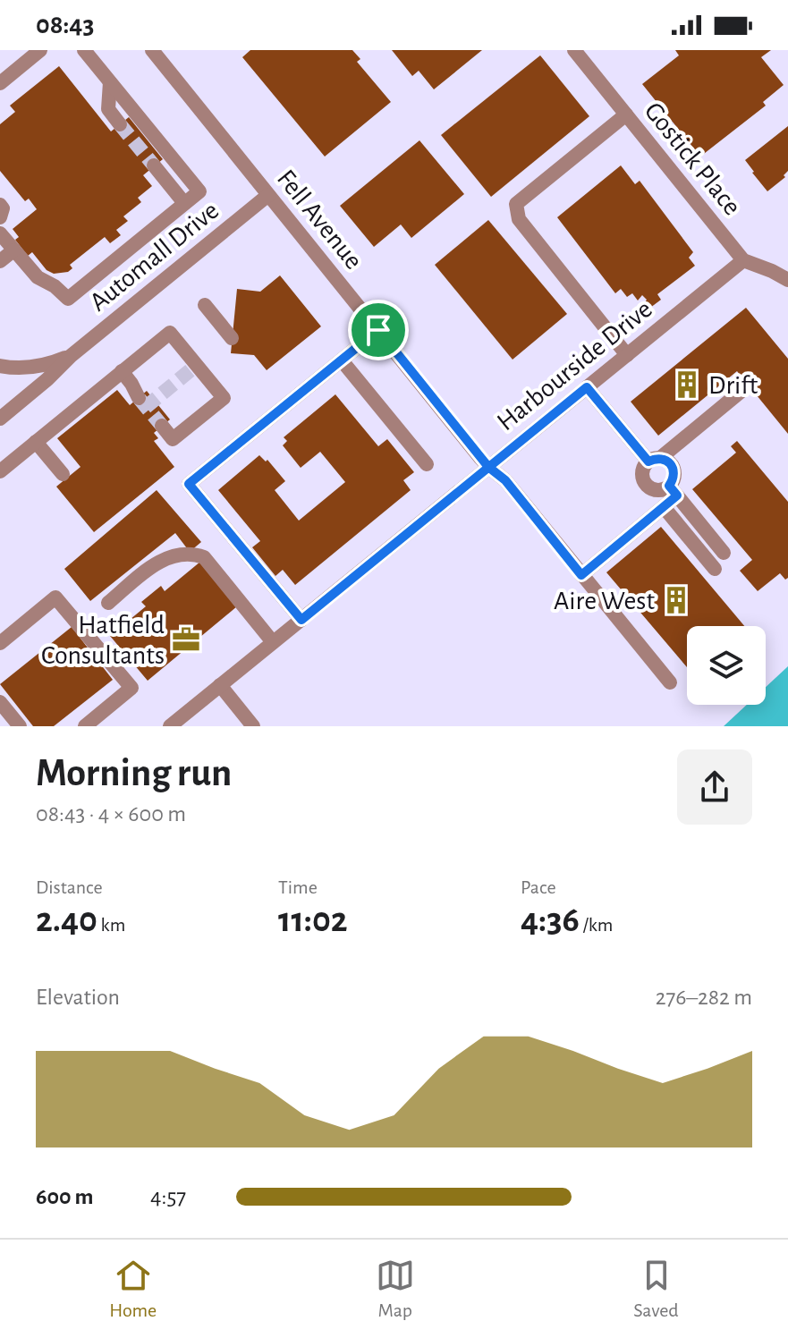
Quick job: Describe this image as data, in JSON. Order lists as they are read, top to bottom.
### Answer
{
  "streets": {
    "street": [
      "Gostick Place",
      "Fell Avenue",
      "Automall Drive",
      "Harbourside Drive"
    ]
  },
  "crossings": [
    ["Gostick Place", "Harbourside Drive"],
    ["Fell Avenue", "Automall Drive"],
    ["Fell Avenue", "Harbourside Drive"]
  ],
  "places": {
    "building": ["Drift", "Aire West"],
    "office": ["Hatfield Consultants"]
  },
  "page": {
    "status": "08:43",
    "heading": ["Morning run", "08:43 · 4 × 600 m"],
    "stats": [
      ["Distance", "2.40 km"],
      ["Time", "11:02"],
      ["Pace", "4:36 /km"]
    ],
    "chart": ["Elevation", "276–282 m"],
    "list": [
      {
        "name": "600 m",
        "note": "4:57"
      }
    ],
    "tabs": ["Home", "Map", "Saved"]
  }
}
